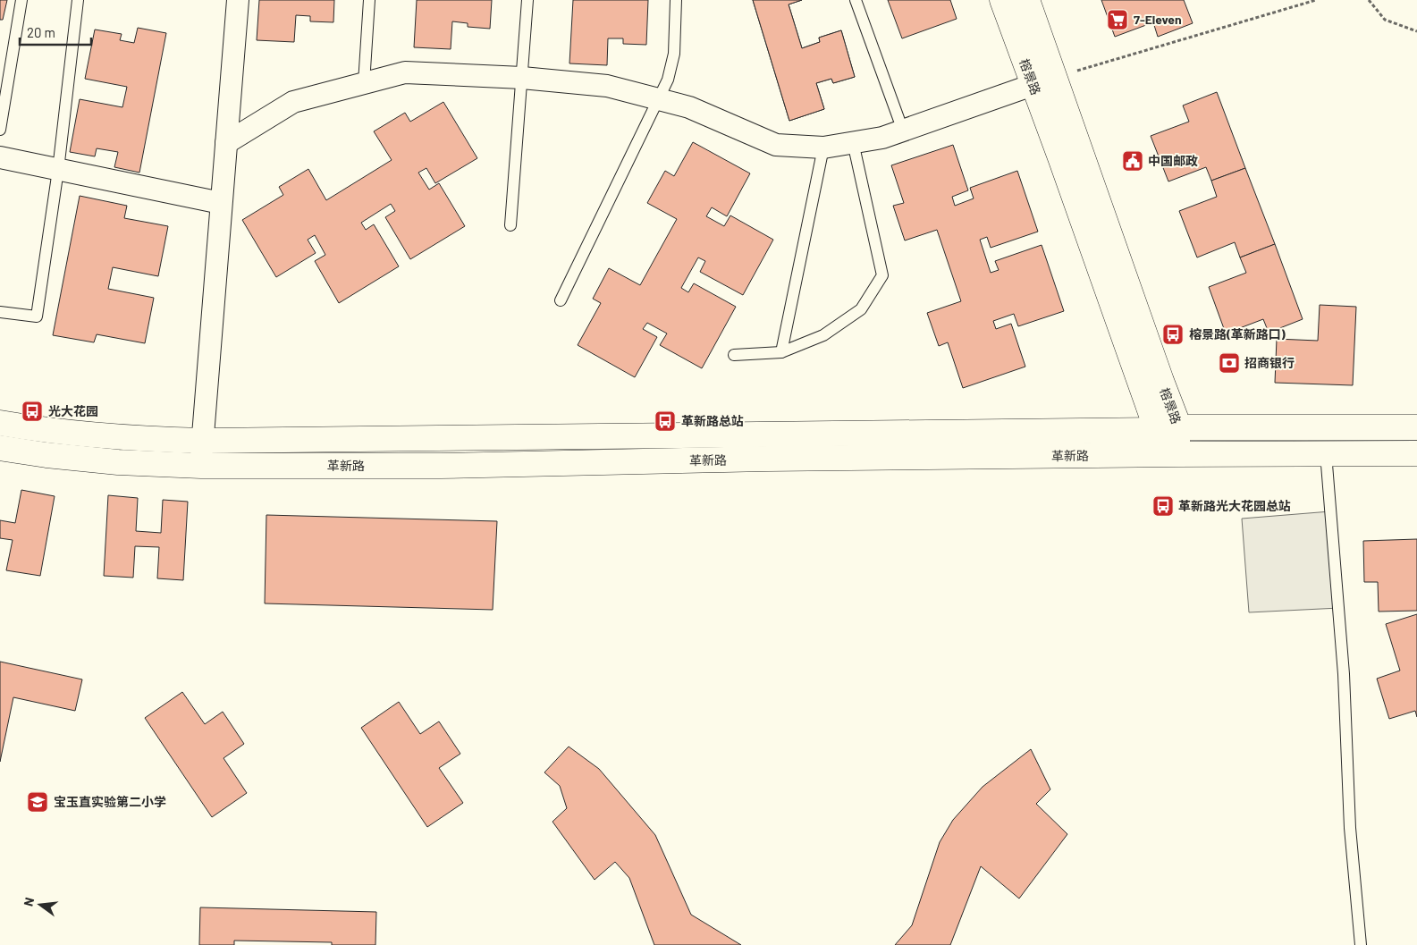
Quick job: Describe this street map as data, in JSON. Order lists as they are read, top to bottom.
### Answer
{
  "streets": {
    "street": ["榕景路", "革新路"]
  },
  "crossings": [
    ["榕景路", "革新路"]
  ],
  "places": {
    "supermarket": ["7-Eleven"],
    "public building": ["中国邮政"],
    "bus stop": [
      "榕景路(革新路口)",
      "光大花园",
      "革新路总站",
      "革新路光大花园总站"
    ],
    "bank": ["招商银行"],
    "school or university": ["宝玉直实验第二小学"]
  },
  "scale_bar": "20 m",
  "north": "left"
}
